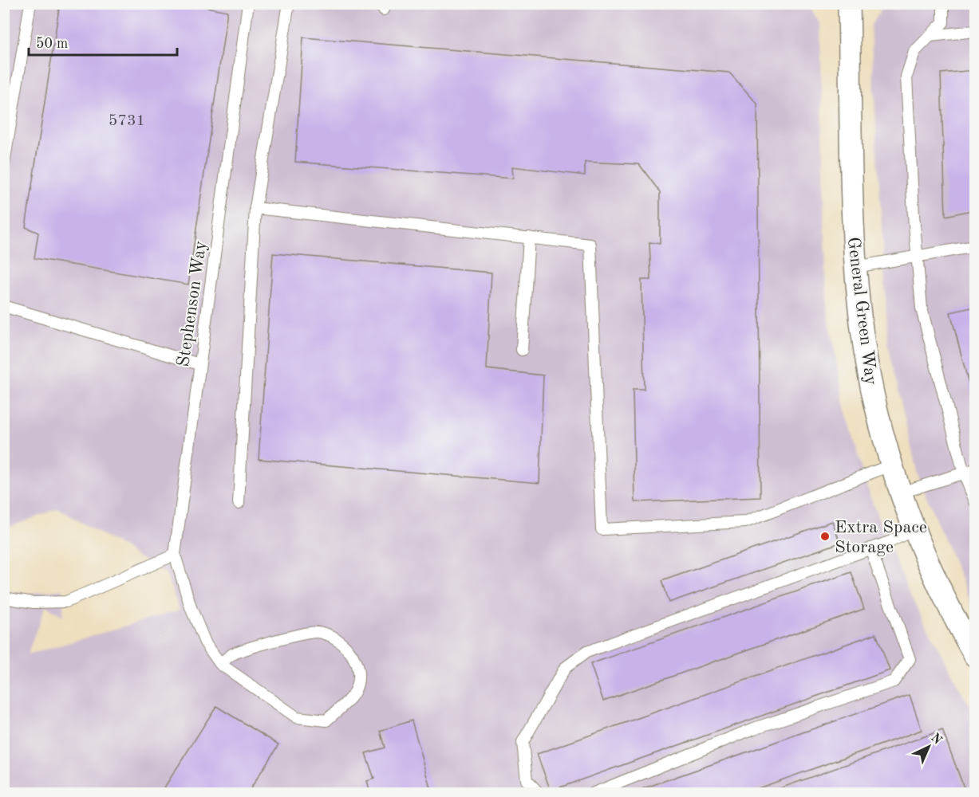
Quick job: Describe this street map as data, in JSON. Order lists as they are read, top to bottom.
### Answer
{
  "streets": {
    "street": ["General Green Way"],
    "lane": ["Stephenson Way"]
  },
  "places": ["Extra Space Storage"],
  "house_numbers": ["5731"],
  "scale_bar": "50 m",
  "north": "top right"
}
